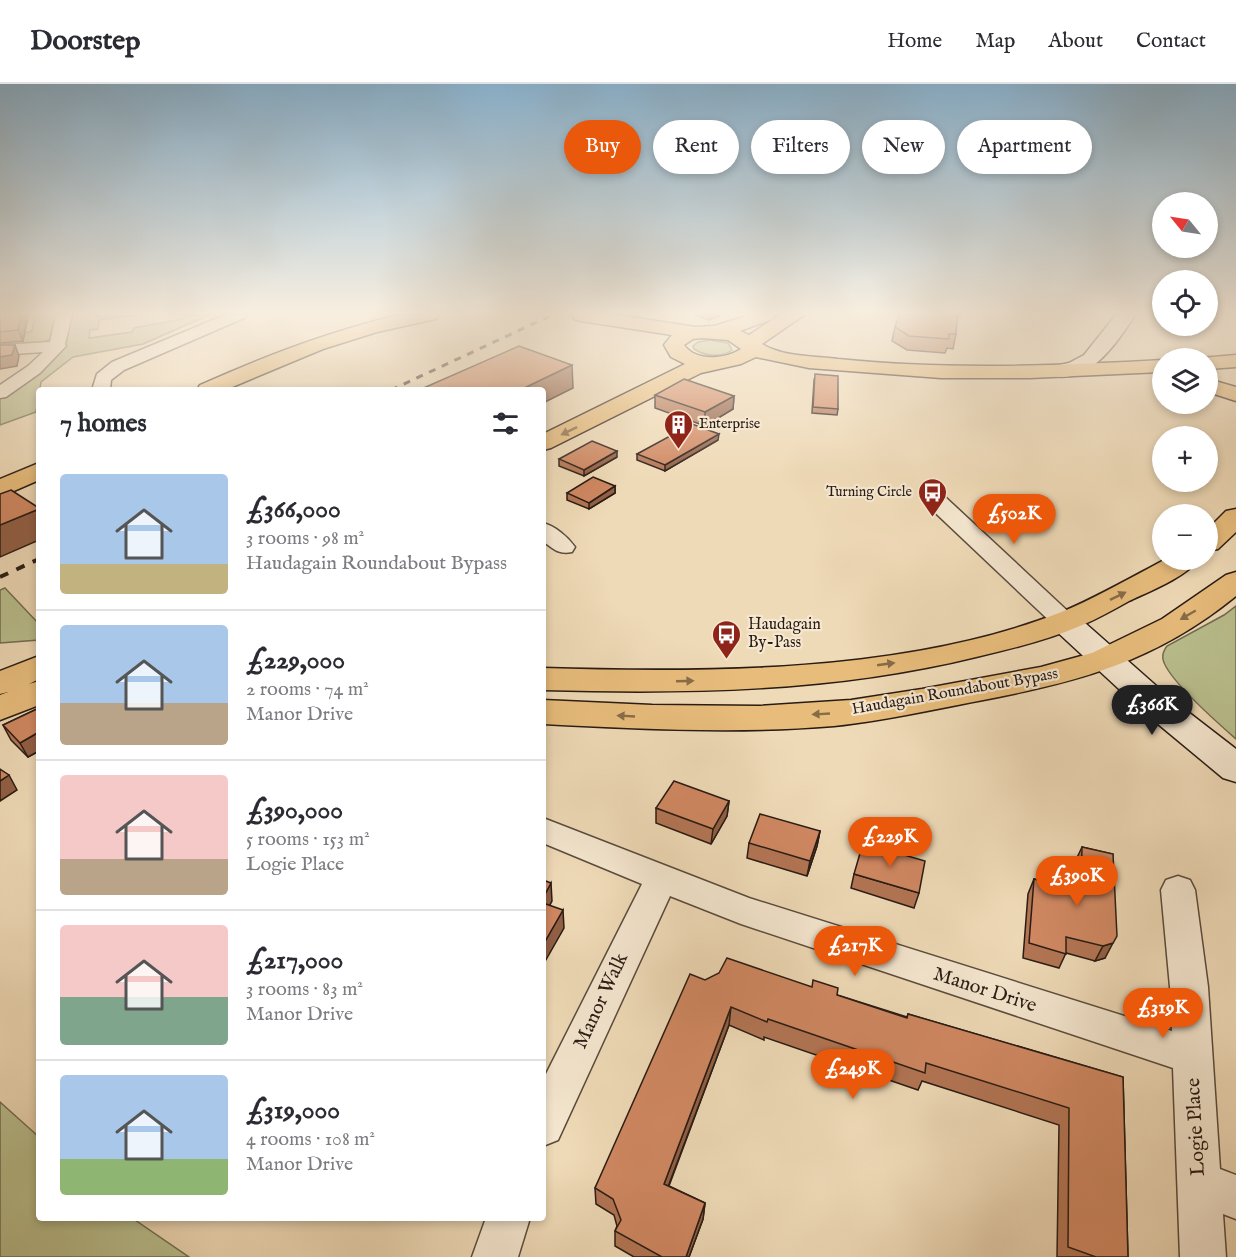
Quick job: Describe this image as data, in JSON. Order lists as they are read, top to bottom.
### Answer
{
  "streets": {
    "main road": ["Haudagain Roundabout Bypass"],
    "street": ["Manor Drive", "Manor Walk", "Logie Place"]
  },
  "crossings": [
    ["Manor Drive", "Manor Walk"],
    ["Manor Drive", "Logie Place"]
  ],
  "places": {
    "building": ["Enterprise"],
    "bus stop": ["Turning Circle", "Haudagain By-Pass"]
  },
  "north": "top left",
  "page": {
    "header": "Doorstep",
    "nav": [
      "Home",
      "Map",
      "About",
      "Contact"
    ],
    "chip": [
      "Buy",
      "Rent",
      "Filters",
      "New",
      "Apartment"
    ],
    "map_buttons": ["+", "−"],
    "heading": "7 homes",
    "list": [
      {
        "name": "£366,000",
        "note": "3 rooms · 98 m² · Haudagain Roundabout Bypass"
      },
      {
        "name": "£229,000",
        "note": "2 rooms · 74 m² · Manor Drive"
      },
      {
        "name": "£390,000",
        "note": "5 rooms · 153 m² · Logie Place"
      },
      {
        "name": "£217,000",
        "note": "3 rooms · 83 m² · Manor Drive"
      },
      {
        "name": "£319,000",
        "note": "4 rooms · 108 m² · Manor Drive"
      }
    ],
    "price": [
      "£502K",
      "£366K",
      "£229K",
      "£390K",
      "£217K",
      "£319K",
      "£249K"
    ]
  }
}
